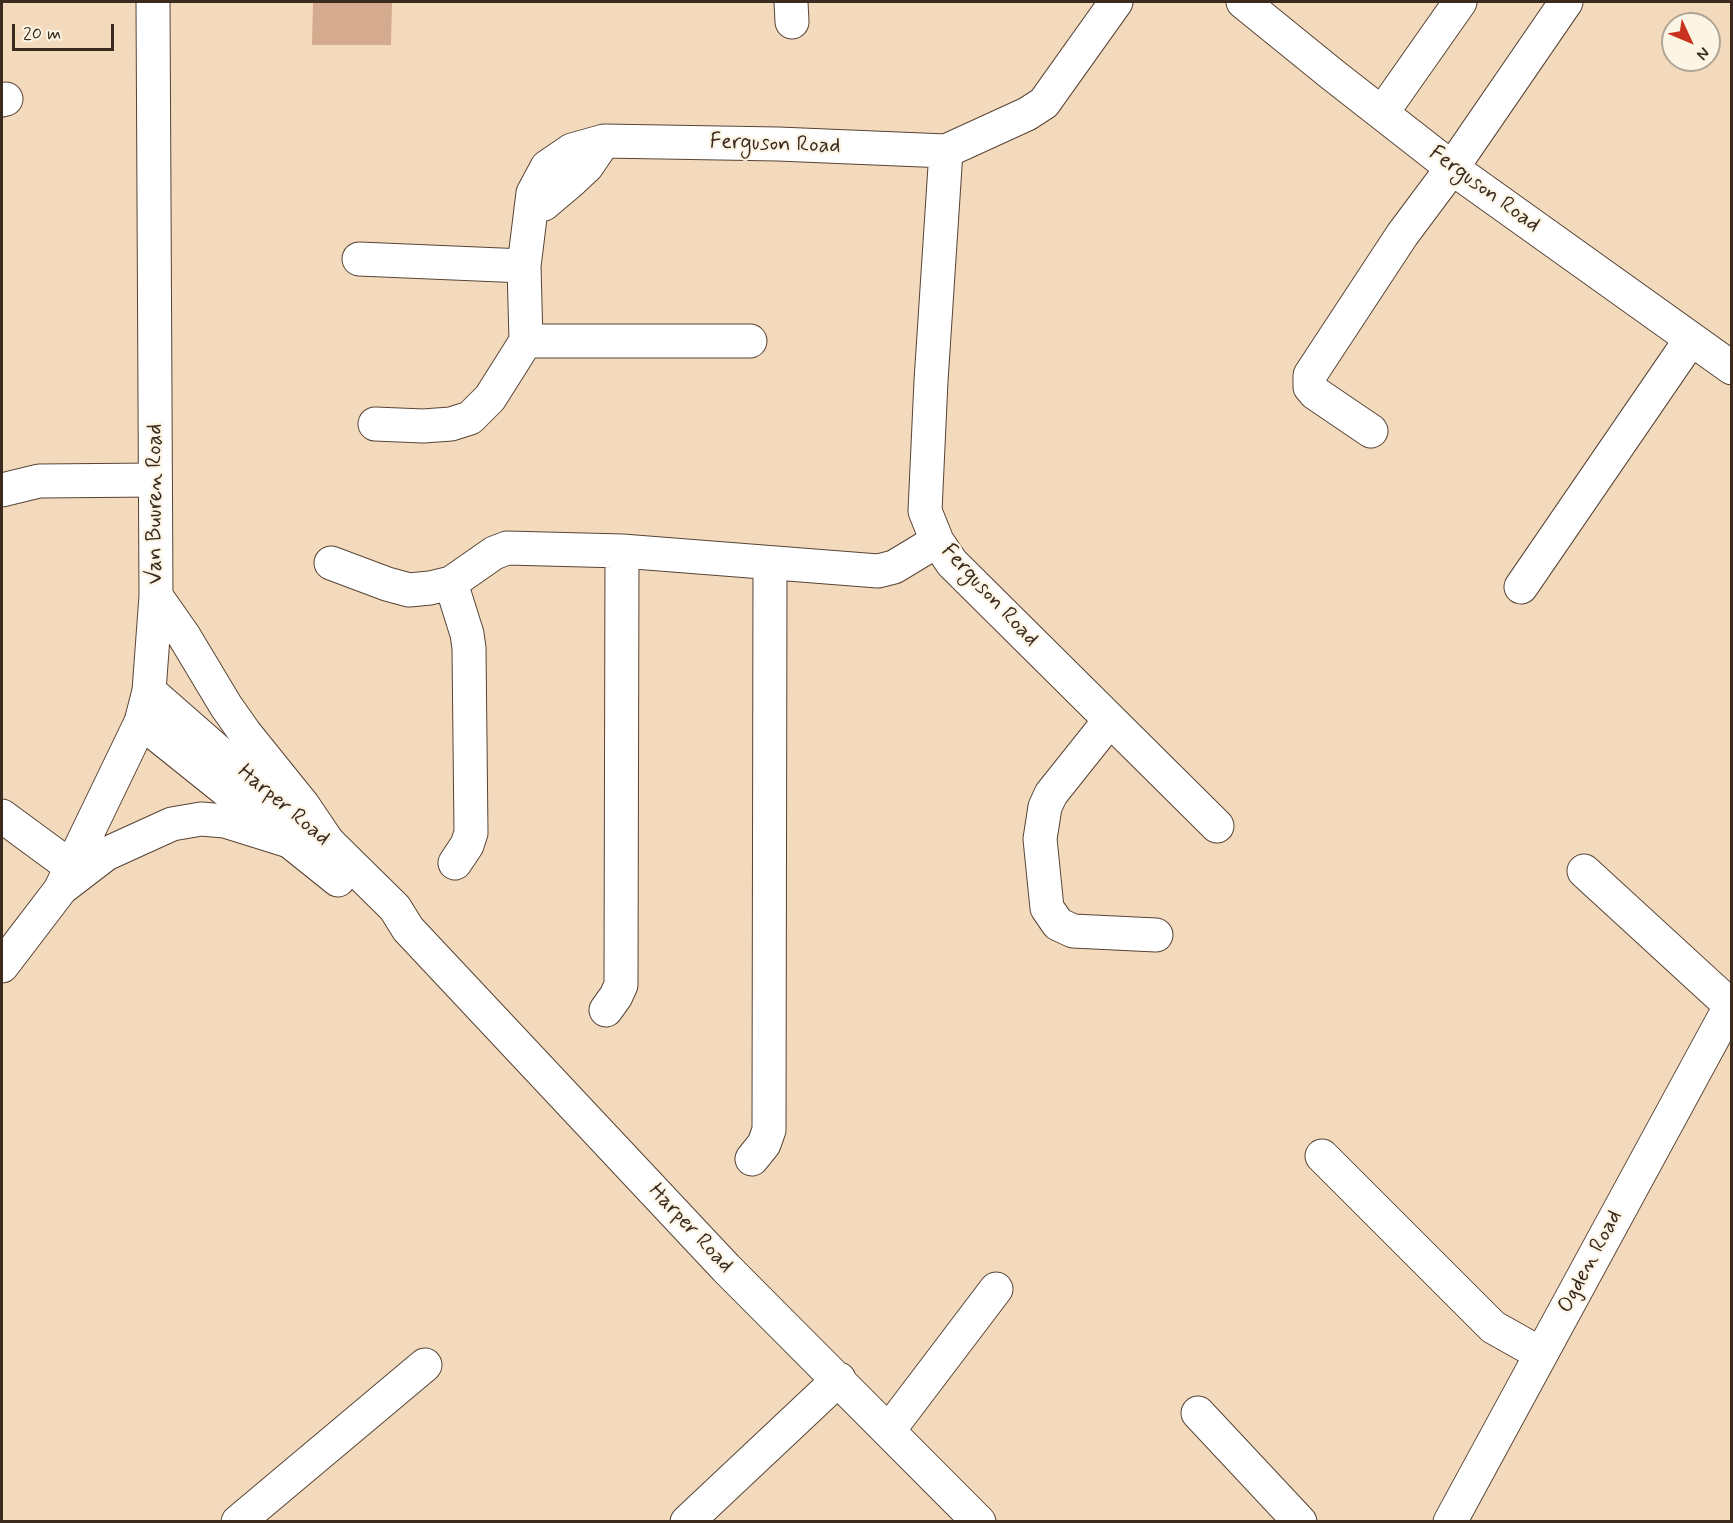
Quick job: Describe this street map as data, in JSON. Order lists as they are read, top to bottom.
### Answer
{
  "streets": {
    "street": [
      "Ferguson Road",
      "Van Buuren Road",
      "Harper Road",
      "Ogden Road"
    ]
  },
  "crossings": [
    ["Van Buuren Road", "Harper Road"]
  ],
  "scale_bar": "20 m",
  "north": "bottom right"
}
